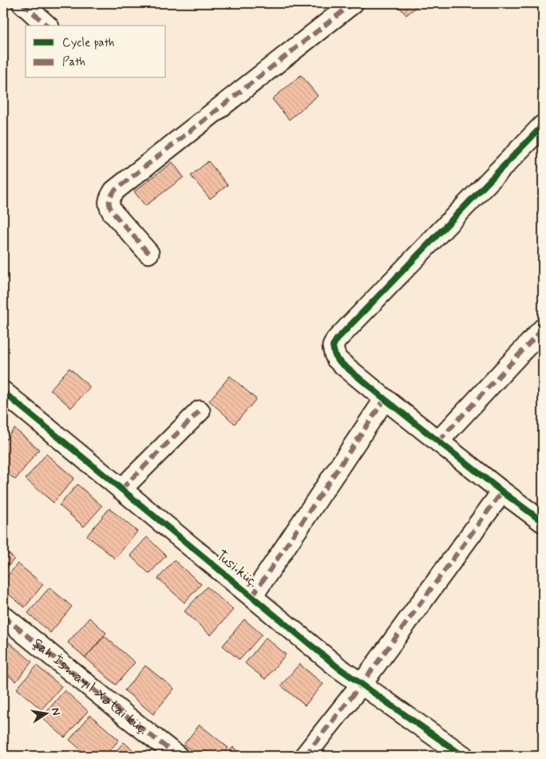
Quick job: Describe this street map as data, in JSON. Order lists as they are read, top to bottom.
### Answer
{
  "streets": {
    "street": ["Tusi küç.", "Şah İsmayıl Xətai küç."]
  },
  "legend": ["Cycle path", "Path"],
  "north": "right"
}
